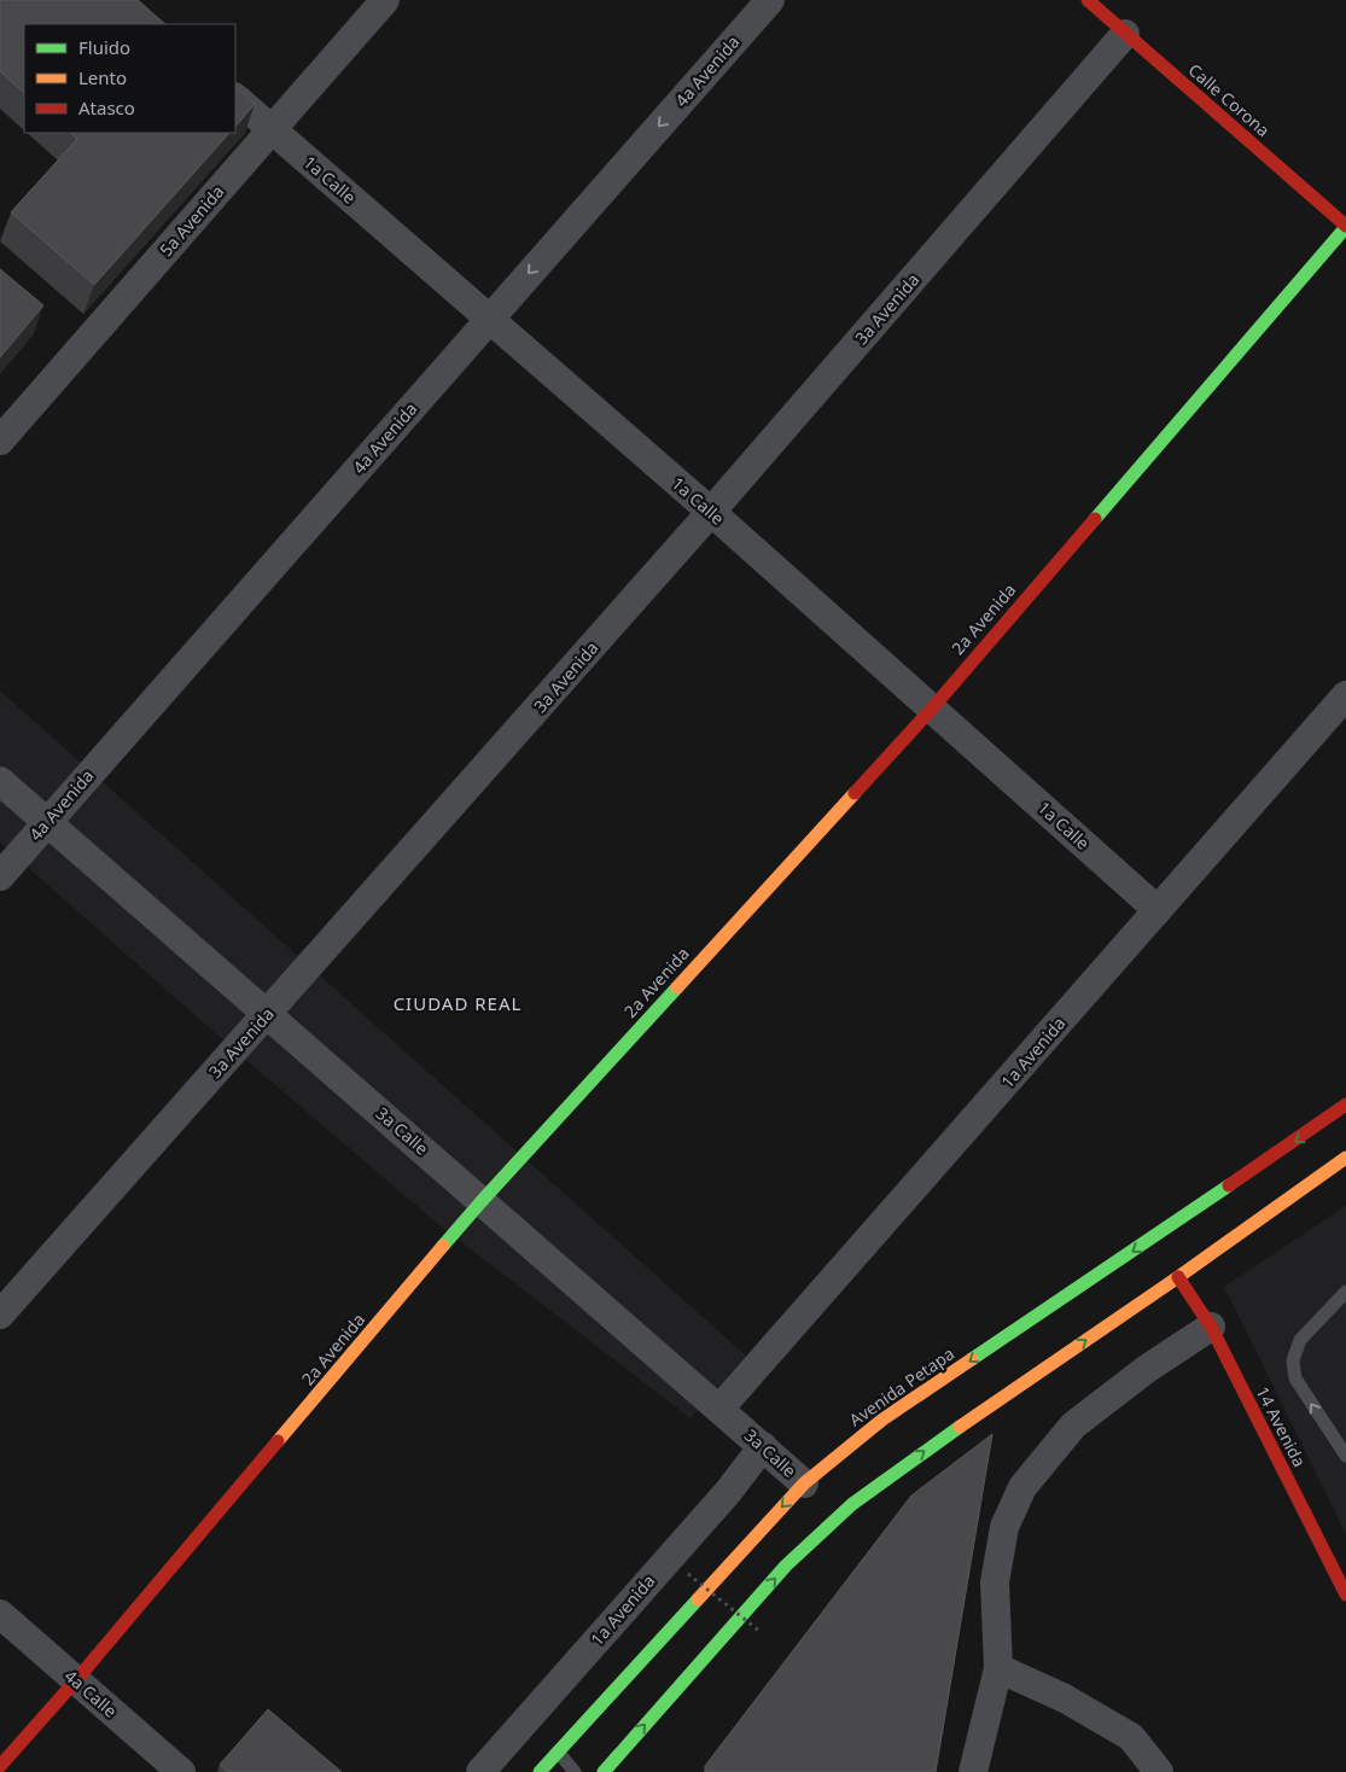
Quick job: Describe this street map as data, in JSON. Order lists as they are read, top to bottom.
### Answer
{
  "streets": {
    "street": [
      "4a Avenida",
      "Calle Corona",
      "1a Calle",
      "5a Avenida",
      "3a Avenida",
      "2a Avenida",
      "1a Avenida",
      "3a Calle",
      "Avenida Petapa",
      "14 Avenida",
      "4a Calle"
    ]
  },
  "crossings": [
    ["4a Avenida", "1a Calle"],
    ["4a Avenida", "3a Calle"],
    ["Calle Corona", "3a Avenida"],
    ["Calle Corona", "2a Avenida"],
    ["1a Calle", "5a Avenida"],
    ["1a Calle", "3a Avenida"],
    ["1a Calle", "2a Avenida"],
    ["1a Calle", "1a Avenida"],
    ["3a Avenida", "3a Calle"],
    ["2a Avenida", "3a Calle"],
    ["2a Avenida", "4a Calle"],
    ["1a Avenida", "3a Calle"],
    ["3a Calle", "Avenida Petapa"]
  ],
  "one_way": ["4a Avenida"],
  "districts": ["CIUDAD REAL"],
  "legend": ["Fluido", "Lento", "Atasco"]
}
